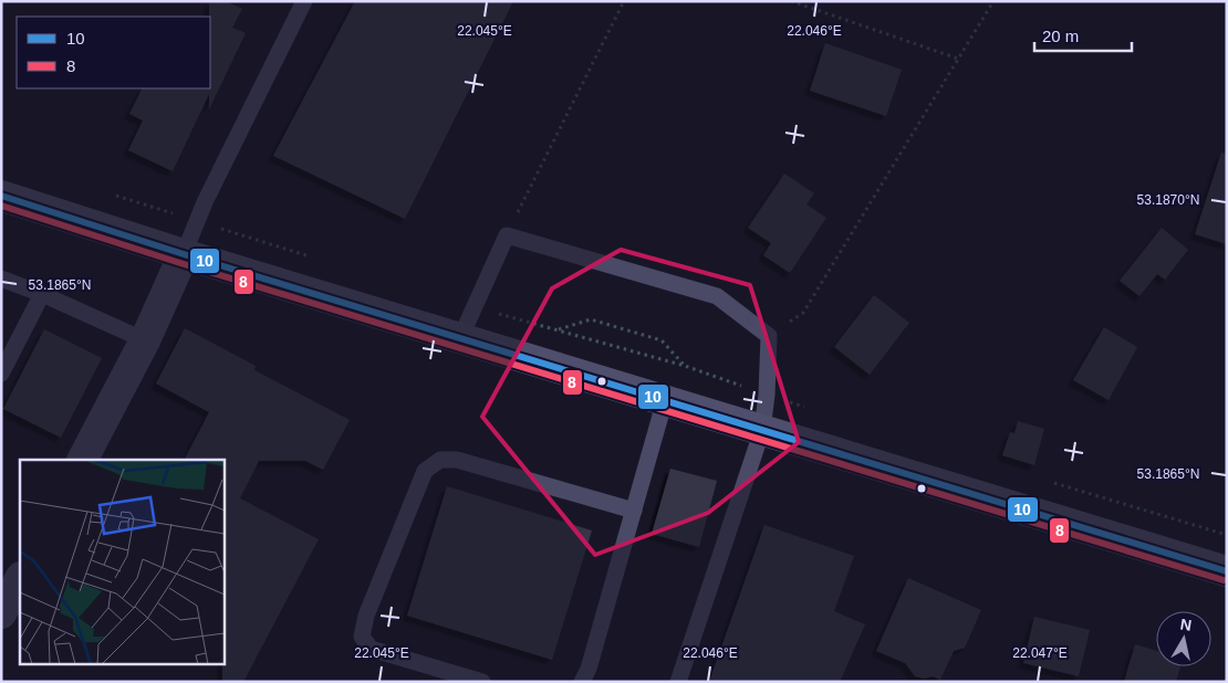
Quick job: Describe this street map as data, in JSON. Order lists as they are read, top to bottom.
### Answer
{
  "lines": ["transit line 10", "transit line 8"],
  "legend": ["10", "8"],
  "scale_bar": "20 m",
  "north": "top",
  "coordinates": [
    "22.045°E",
    "22.046°E",
    "53.1870°N",
    "53.1865°N",
    "22.047°E"
  ]
}
